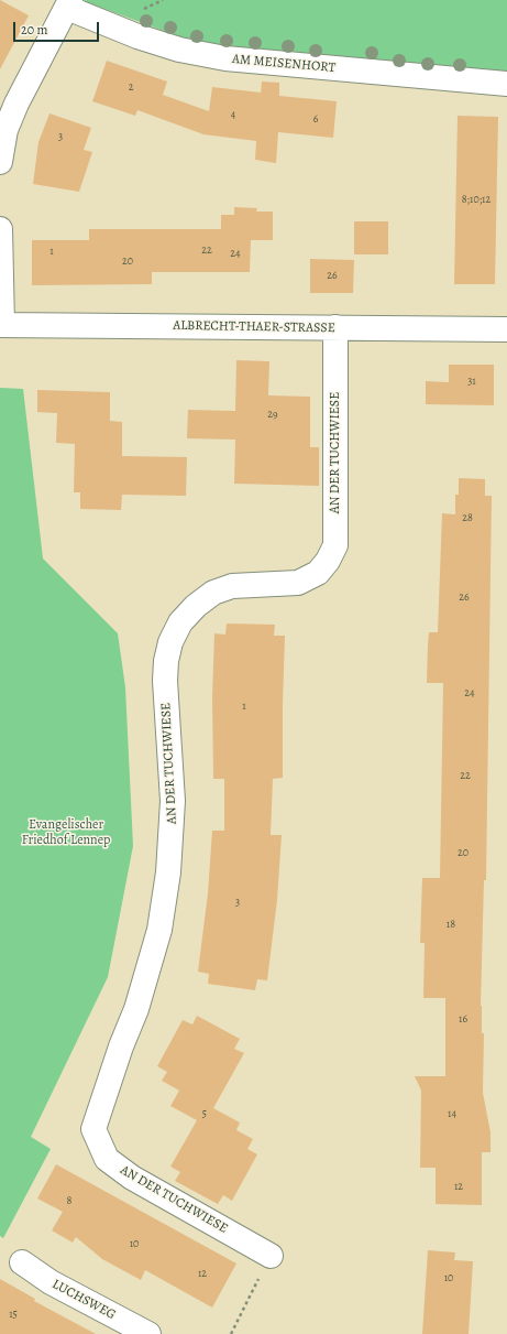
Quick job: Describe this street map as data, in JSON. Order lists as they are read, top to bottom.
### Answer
{
  "streets": {
    "street": [
      "AM MEISENHORT",
      "ALBRECHT-THAER-STRASSE",
      "AN DER TUCHWIESE",
      "LUCHSWEG"
    ]
  },
  "crossings": [
    ["ALBRECHT-THAER-STRASSE", "AN DER TUCHWIESE"]
  ],
  "parks": ["Evangelischer Friedhof Lennep"],
  "house_numbers": [
    "2",
    "4",
    "6",
    "3",
    "8;10;12",
    "22",
    "1",
    "24",
    "20",
    "26",
    "31",
    "29",
    "28",
    "26",
    "24",
    "1",
    "22",
    "20",
    "3",
    "18",
    "16",
    "5",
    "14",
    "12",
    "8",
    "10",
    "12",
    "10",
    "15"
  ],
  "scale_bar": "20 m"
}
